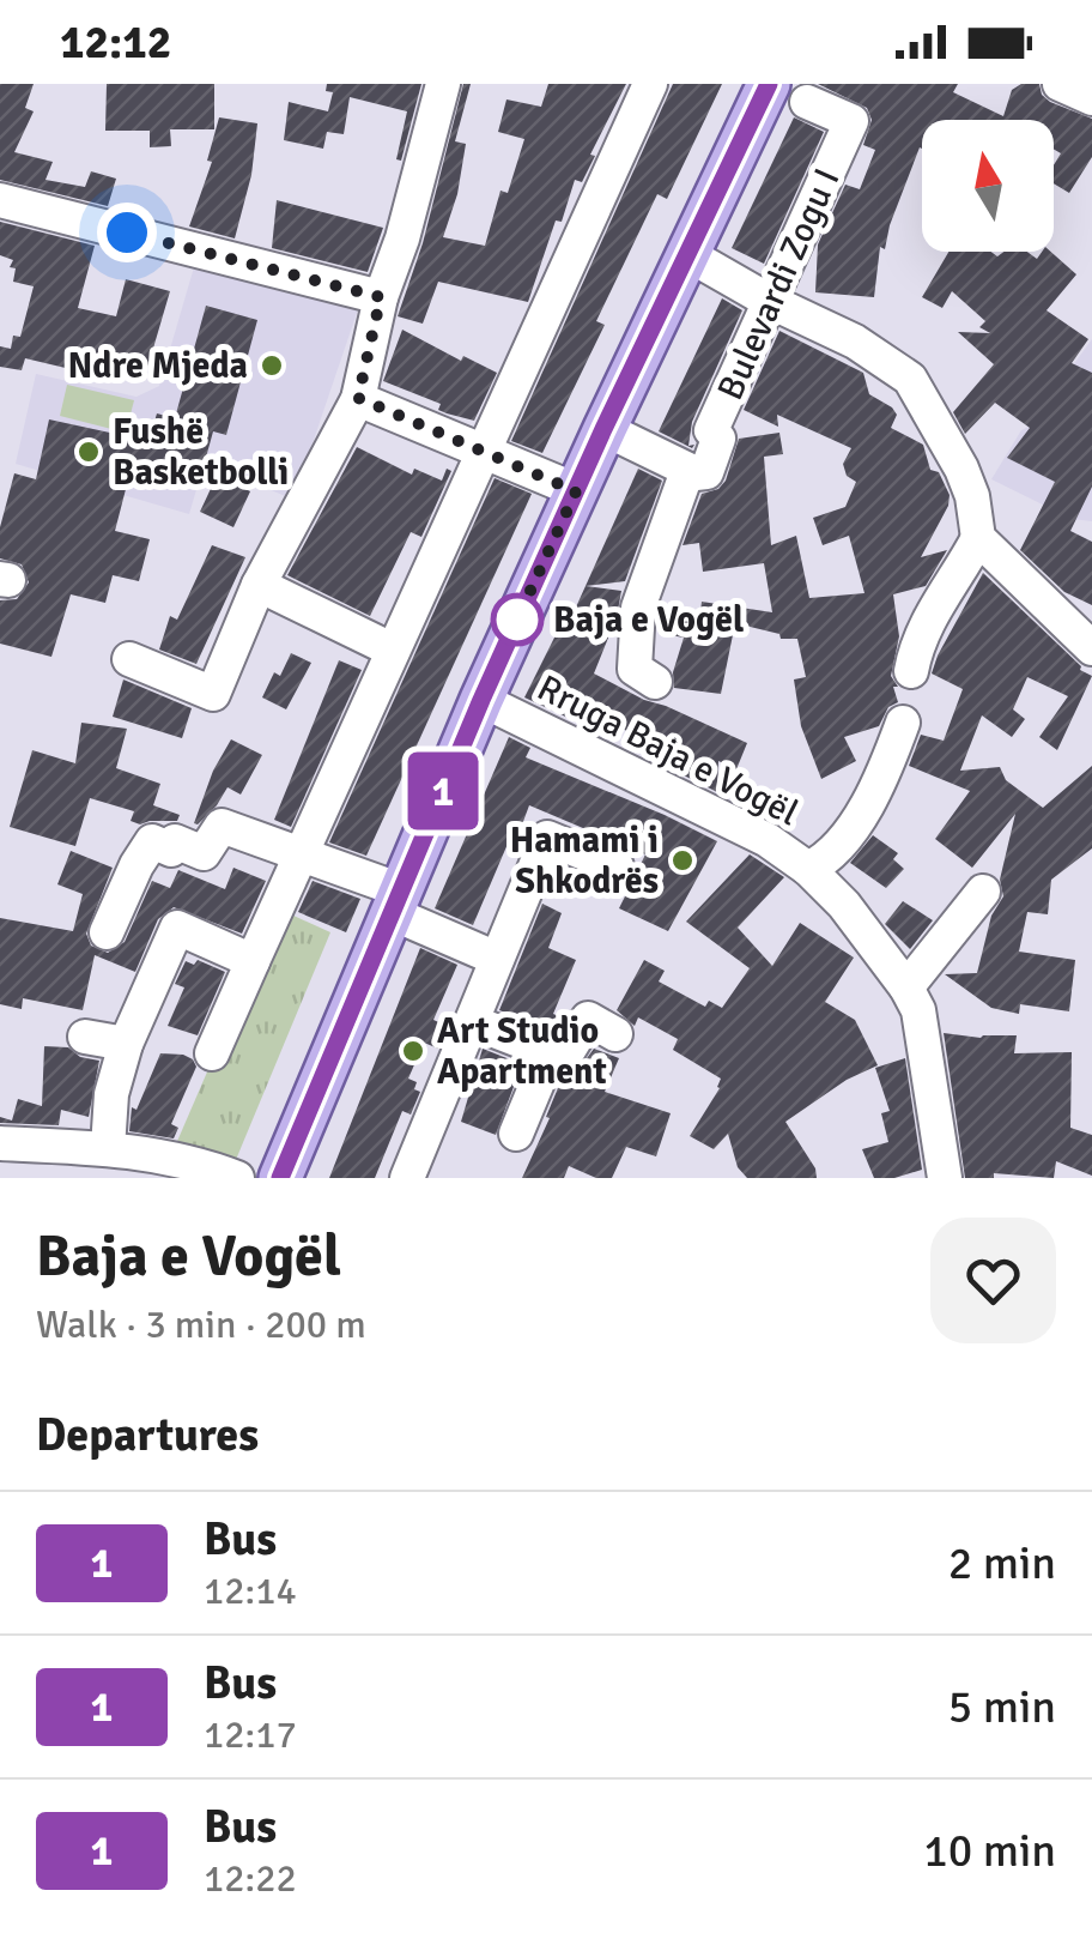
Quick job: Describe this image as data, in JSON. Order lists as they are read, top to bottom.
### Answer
{
  "streets": {
    "main road": ["Bulevardi Zogu I"],
    "street": ["Rruga Baja e Vogël"]
  },
  "crossings": [
    ["Bulevardi Zogu I", "Rruga Baja e Vogël"]
  ],
  "places": [
    "Ndre Mjeda",
    "Fushë Basketbolli",
    "Baja e Vogël",
    "Hamami i Shkodrës",
    "Art Studio Apartment"
  ],
  "lines": ["bus line 1"],
  "north": "top",
  "page": {
    "status": "12:12",
    "on_map": "1",
    "heading": [
      ["Baja e Vogël", "Walk · 3 min · 200 m"],
      "Departures"
    ],
    "list": [
      {
        "mark": "1",
        "name": "Bus",
        "note": "12:14",
        "value": "2 min"
      },
      {
        "mark": "1",
        "name": "Bus",
        "note": "12:17",
        "value": "5 min"
      },
      {
        "mark": "1",
        "name": "Bus",
        "note": "12:22",
        "value": "10 min"
      }
    ]
  }
}
